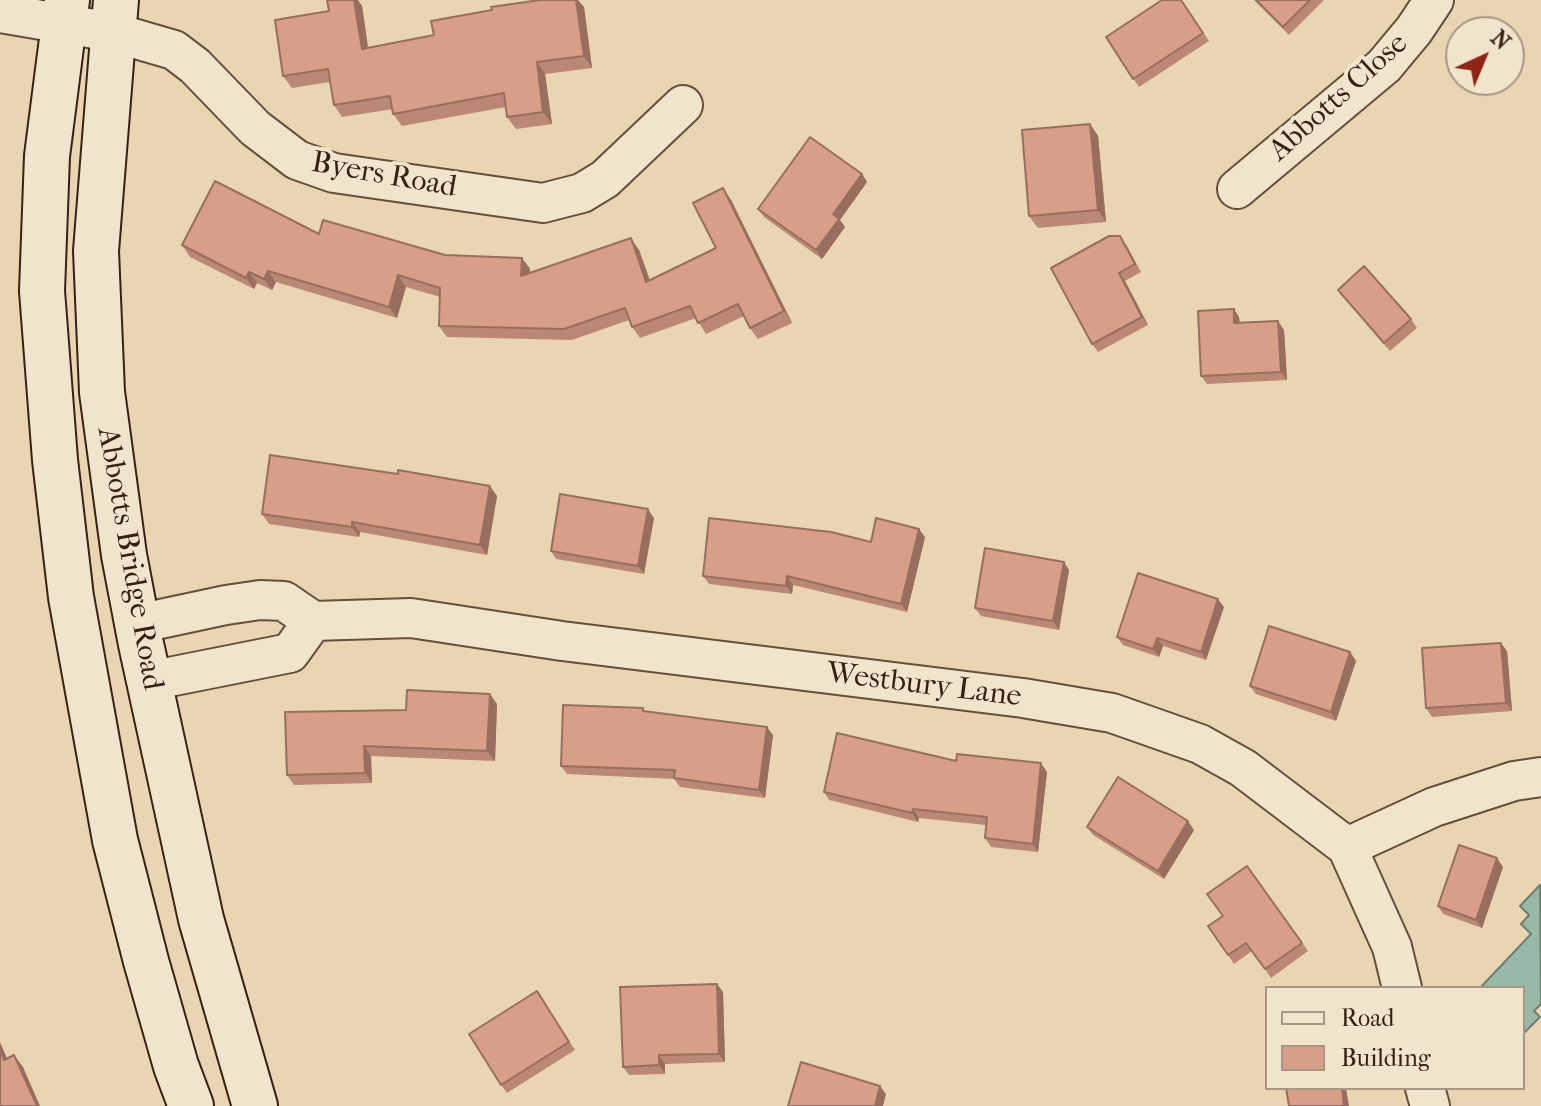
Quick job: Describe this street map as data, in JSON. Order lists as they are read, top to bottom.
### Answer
{
  "streets": {
    "main road": ["Abbotts Bridge Road"],
    "street": ["Abbotts Close", "Byers Road", "Westbury Lane"]
  },
  "crossings": [
    ["Byers Road", "Abbotts Bridge Road"]
  ],
  "legend": ["Road", "Building"],
  "north": "top right"
}
